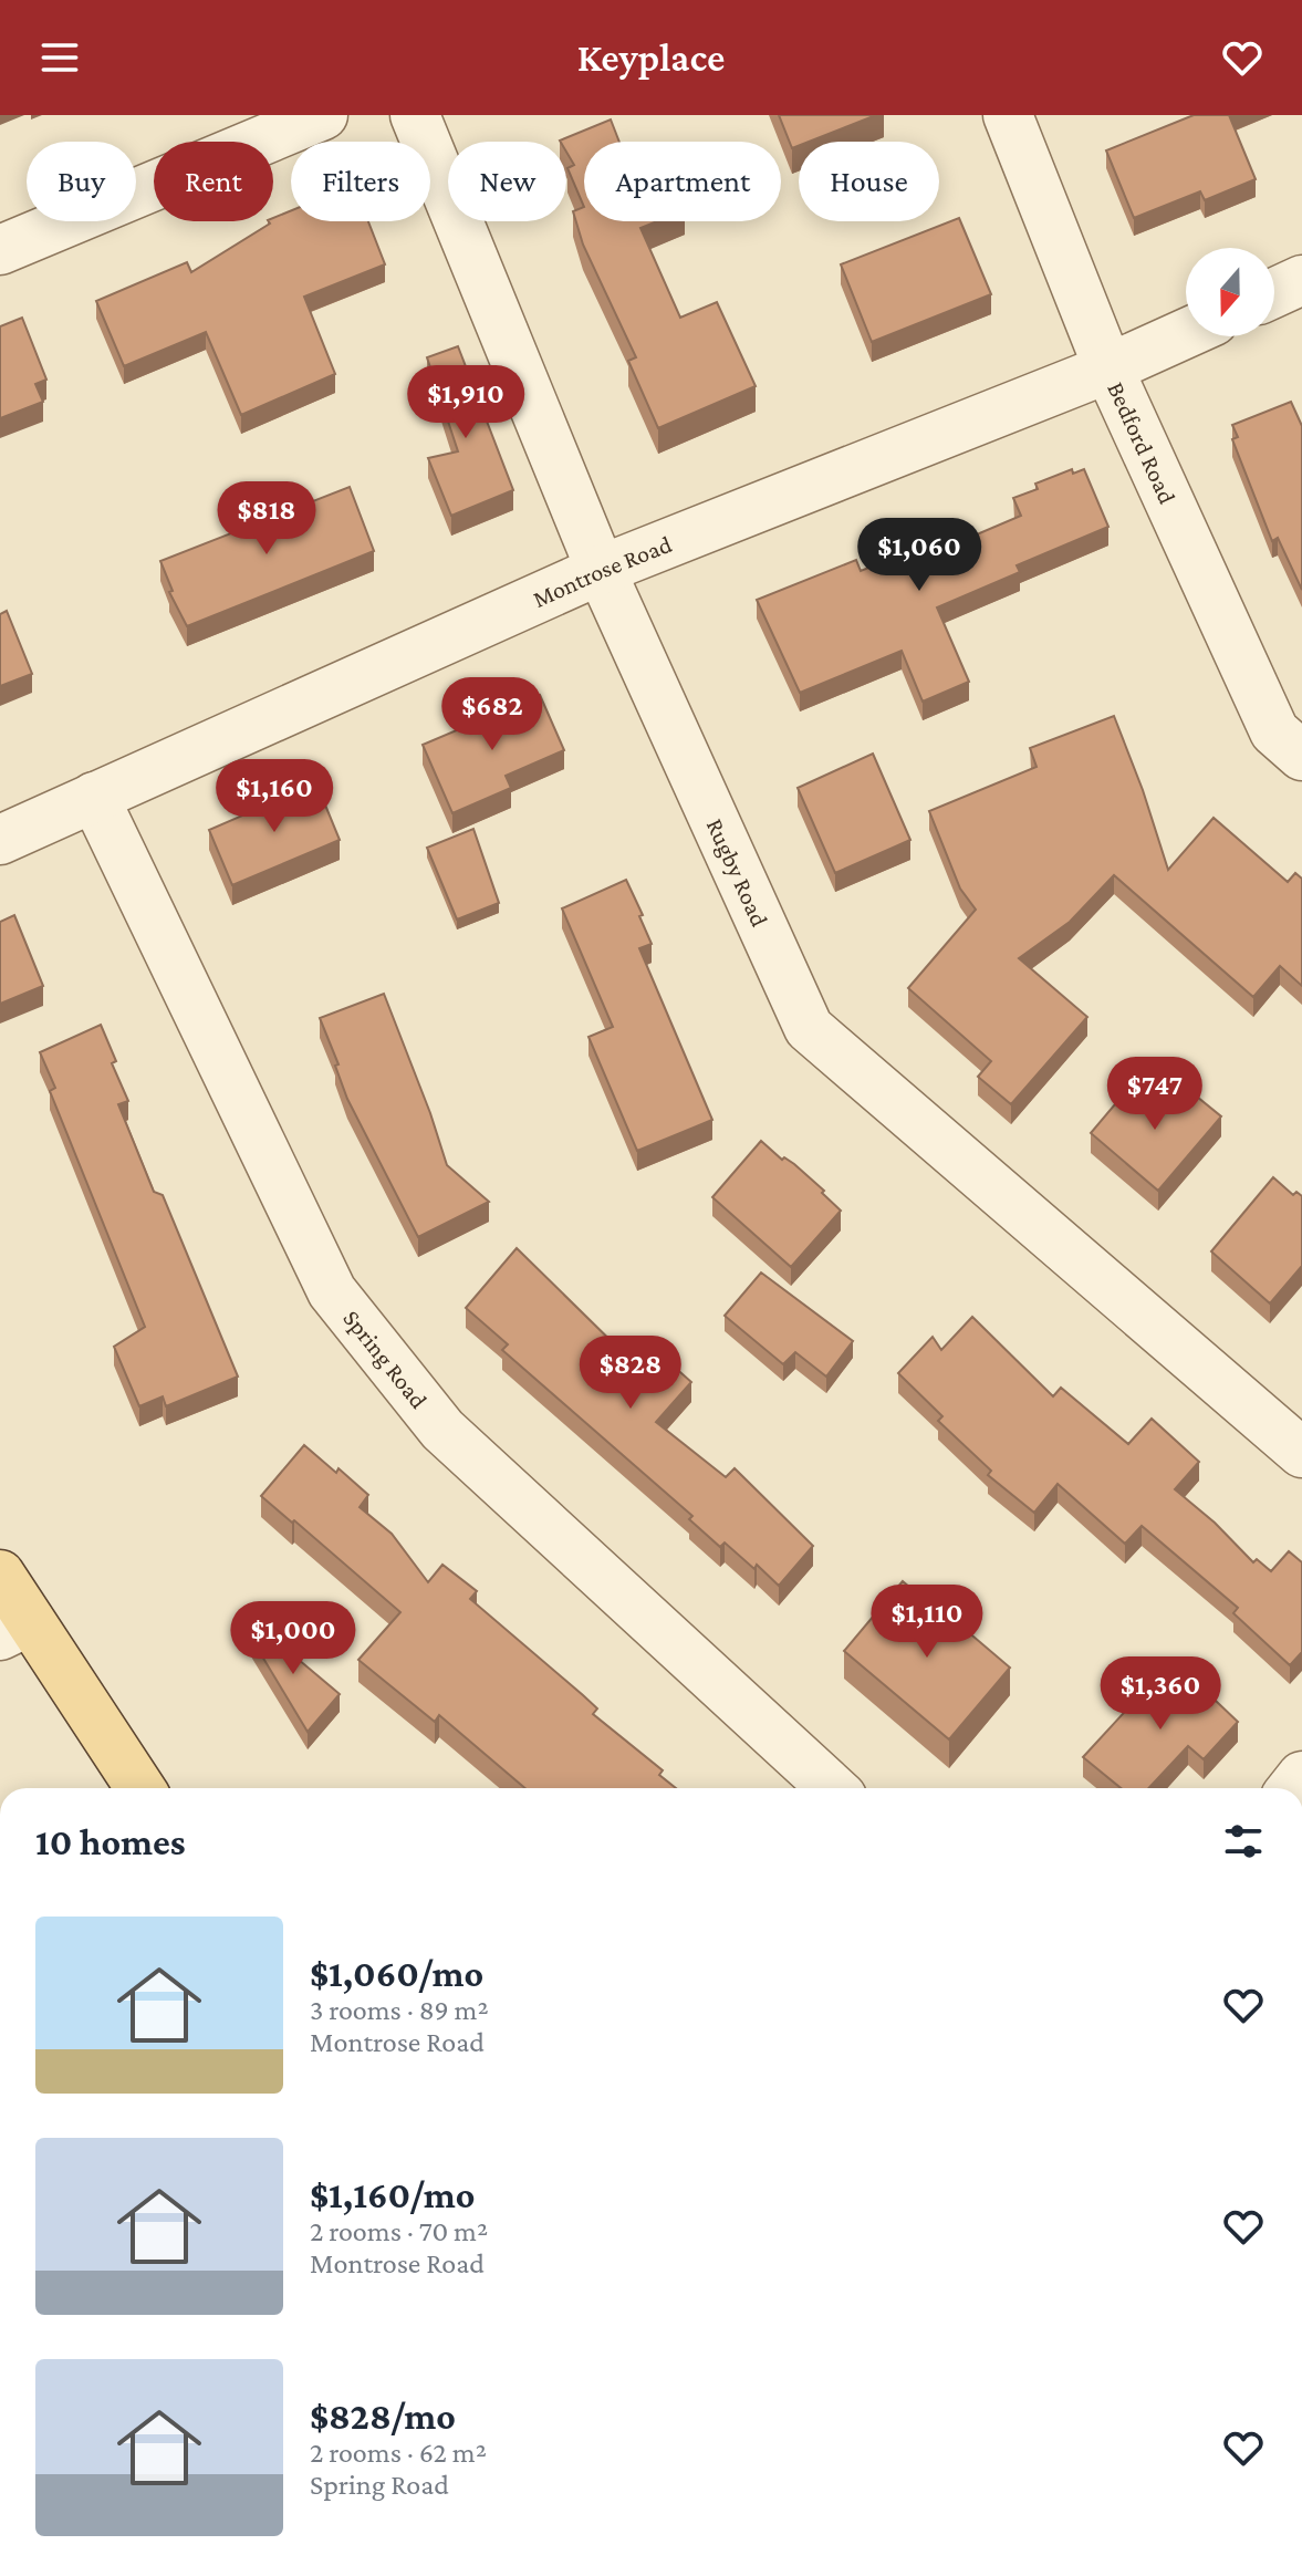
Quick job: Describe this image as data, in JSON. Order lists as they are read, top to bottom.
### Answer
{
  "streets": {
    "street": [
      "Bedford Road",
      "Montrose Road",
      "Rugby Road",
      "Spring Road"
    ]
  },
  "crossings": [
    ["Bedford Road", "Montrose Road"],
    ["Montrose Road", "Rugby Road"],
    ["Montrose Road", "Spring Road"]
  ],
  "north": "bottom",
  "page": {
    "header": "Keyplace",
    "chip": [
      "Buy",
      "Rent",
      "Filters",
      "New",
      "Apartment",
      "House"
    ],
    "price": [
      "$1,910",
      "$818",
      "$1,060",
      "$682",
      "$1,160",
      "$747",
      "$828",
      "$1,110",
      "$1,000",
      "$1,360"
    ],
    "heading": "10 homes",
    "list": [
      {
        "name": "$1,060/mo",
        "note": "3 rooms · 89 m² · Montrose Road"
      },
      {
        "name": "$1,160/mo",
        "note": "2 rooms · 70 m² · Montrose Road"
      },
      {
        "name": "$828/mo",
        "note": "2 rooms · 62 m² · Spring Road"
      }
    ]
  }
}
